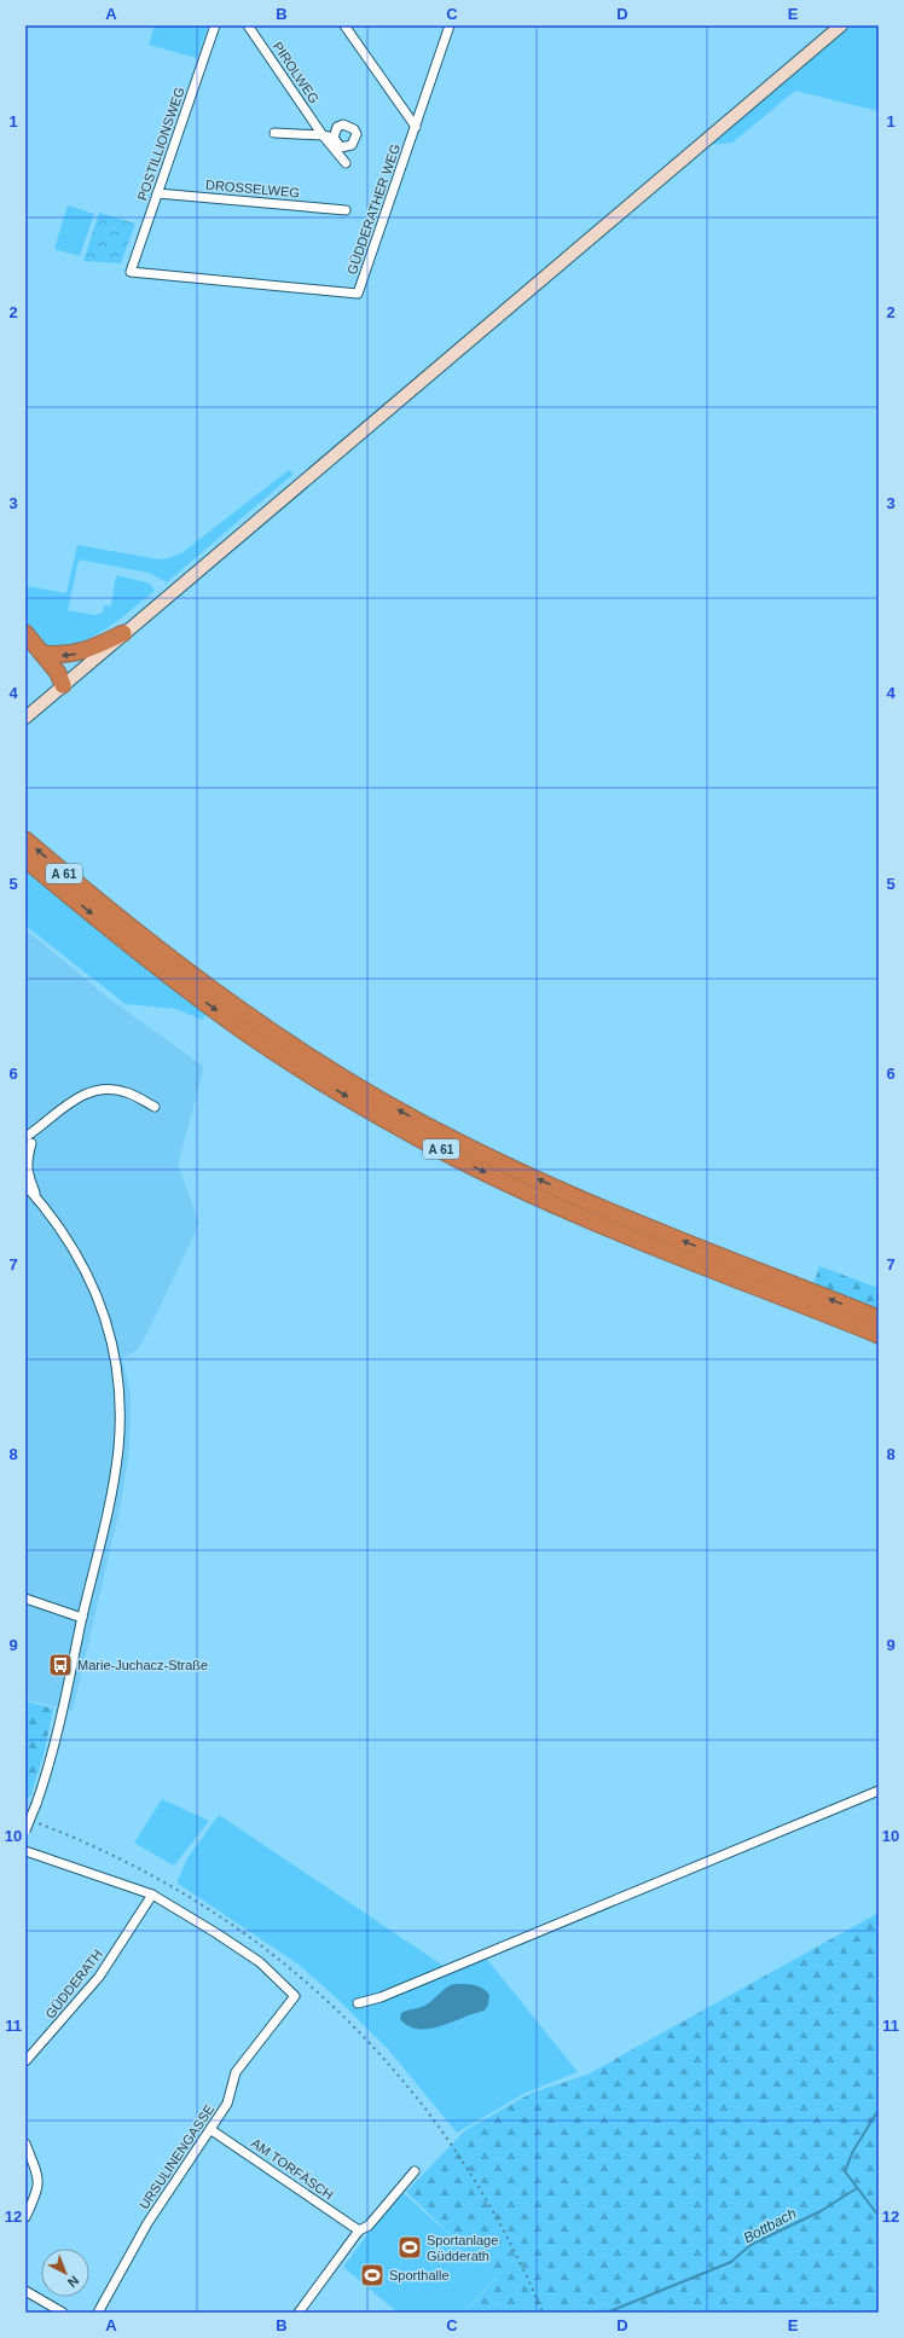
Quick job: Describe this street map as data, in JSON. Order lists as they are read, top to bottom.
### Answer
{
  "streets": {
    "highway": ["A 61"],
    "street": [
      "PIROLWEG",
      "POSTILLIONSWEG",
      "DROSSELWEG",
      "GÜDDERATHER WEG",
      "GÜDDERATH",
      "URSULINENGASSE",
      "AM TORFÄSCH"
    ]
  },
  "crossings": [
    ["POSTILLIONSWEG", "DROSSELWEG"],
    ["POSTILLIONSWEG", "GÜDDERATHER WEG"],
    ["GÜDDERATH", "URSULINENGASSE"],
    ["URSULINENGASSE", "AM TORFÄSCH"]
  ],
  "water": ["Bottbach"],
  "places": {
    "bus stop": ["Marie-Juchacz-Straße"],
    "sports": ["Sportanlage Güdderath", "Sporthalle"]
  },
  "north": "bottom right",
  "grid": {
    "columns": [
      "A",
      "B",
      "C",
      "D",
      "E"
    ],
    "rows": [
      "1",
      "2",
      "3",
      "4",
      "5",
      "6",
      "7",
      "8",
      "9",
      "10",
      "11",
      "12"
    ]
  }
}
